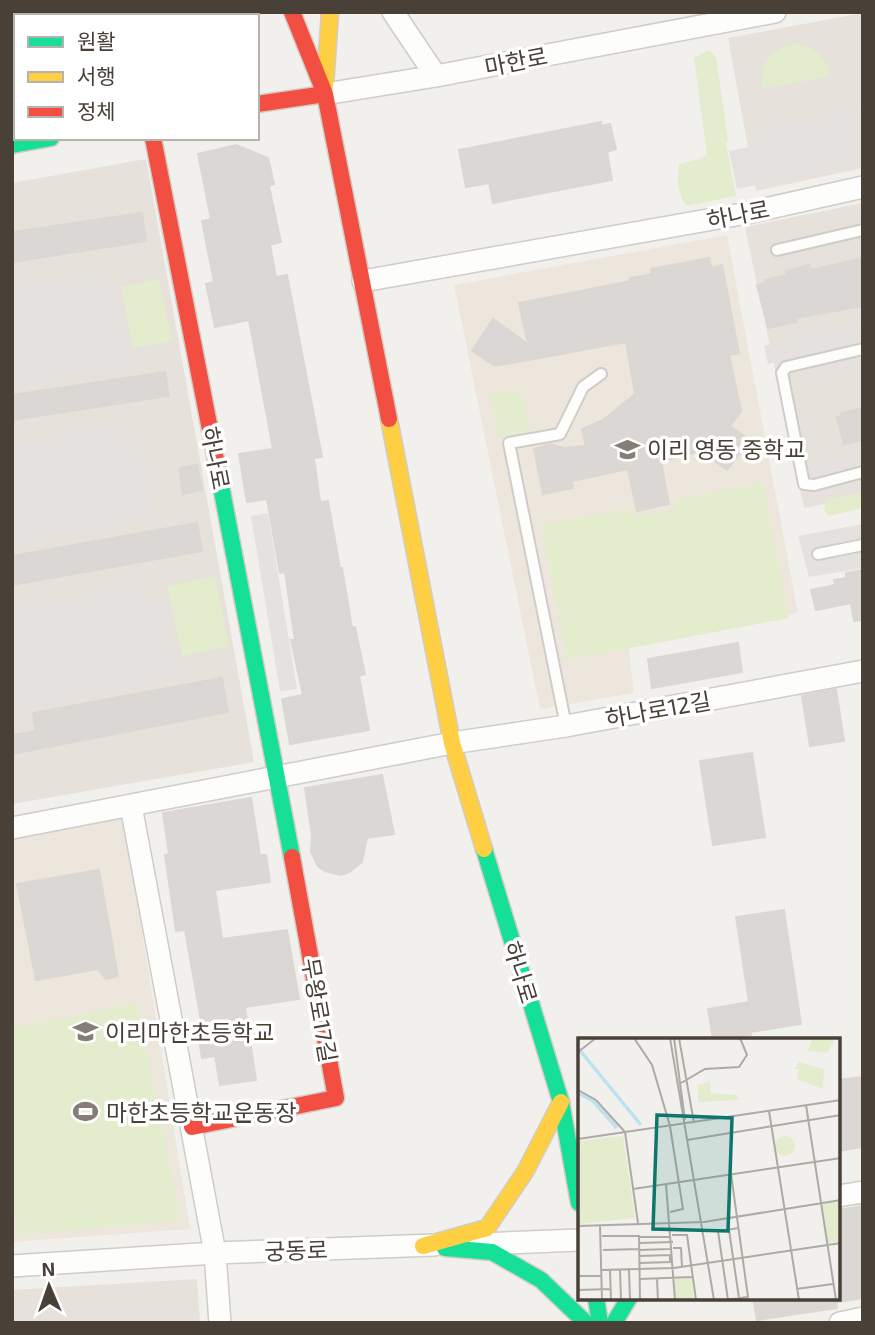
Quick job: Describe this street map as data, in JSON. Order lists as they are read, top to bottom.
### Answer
{
  "streets": {
    "street": [
      "마한로",
      "하나로",
      "하나로12길",
      "무왕로17길",
      "궁동로"
    ]
  },
  "crossings": [
    ["마한로", "하나로"],
    ["하나로", "하나로12길"],
    ["하나로", "무왕로17길"]
  ],
  "places": {
    "school or university": ["이리 영동 중학교", "이리마한초등학교"],
    "sports": ["마한초등학교운동장"]
  },
  "legend": ["원활", "서행", "정체"],
  "north": "top"
}
